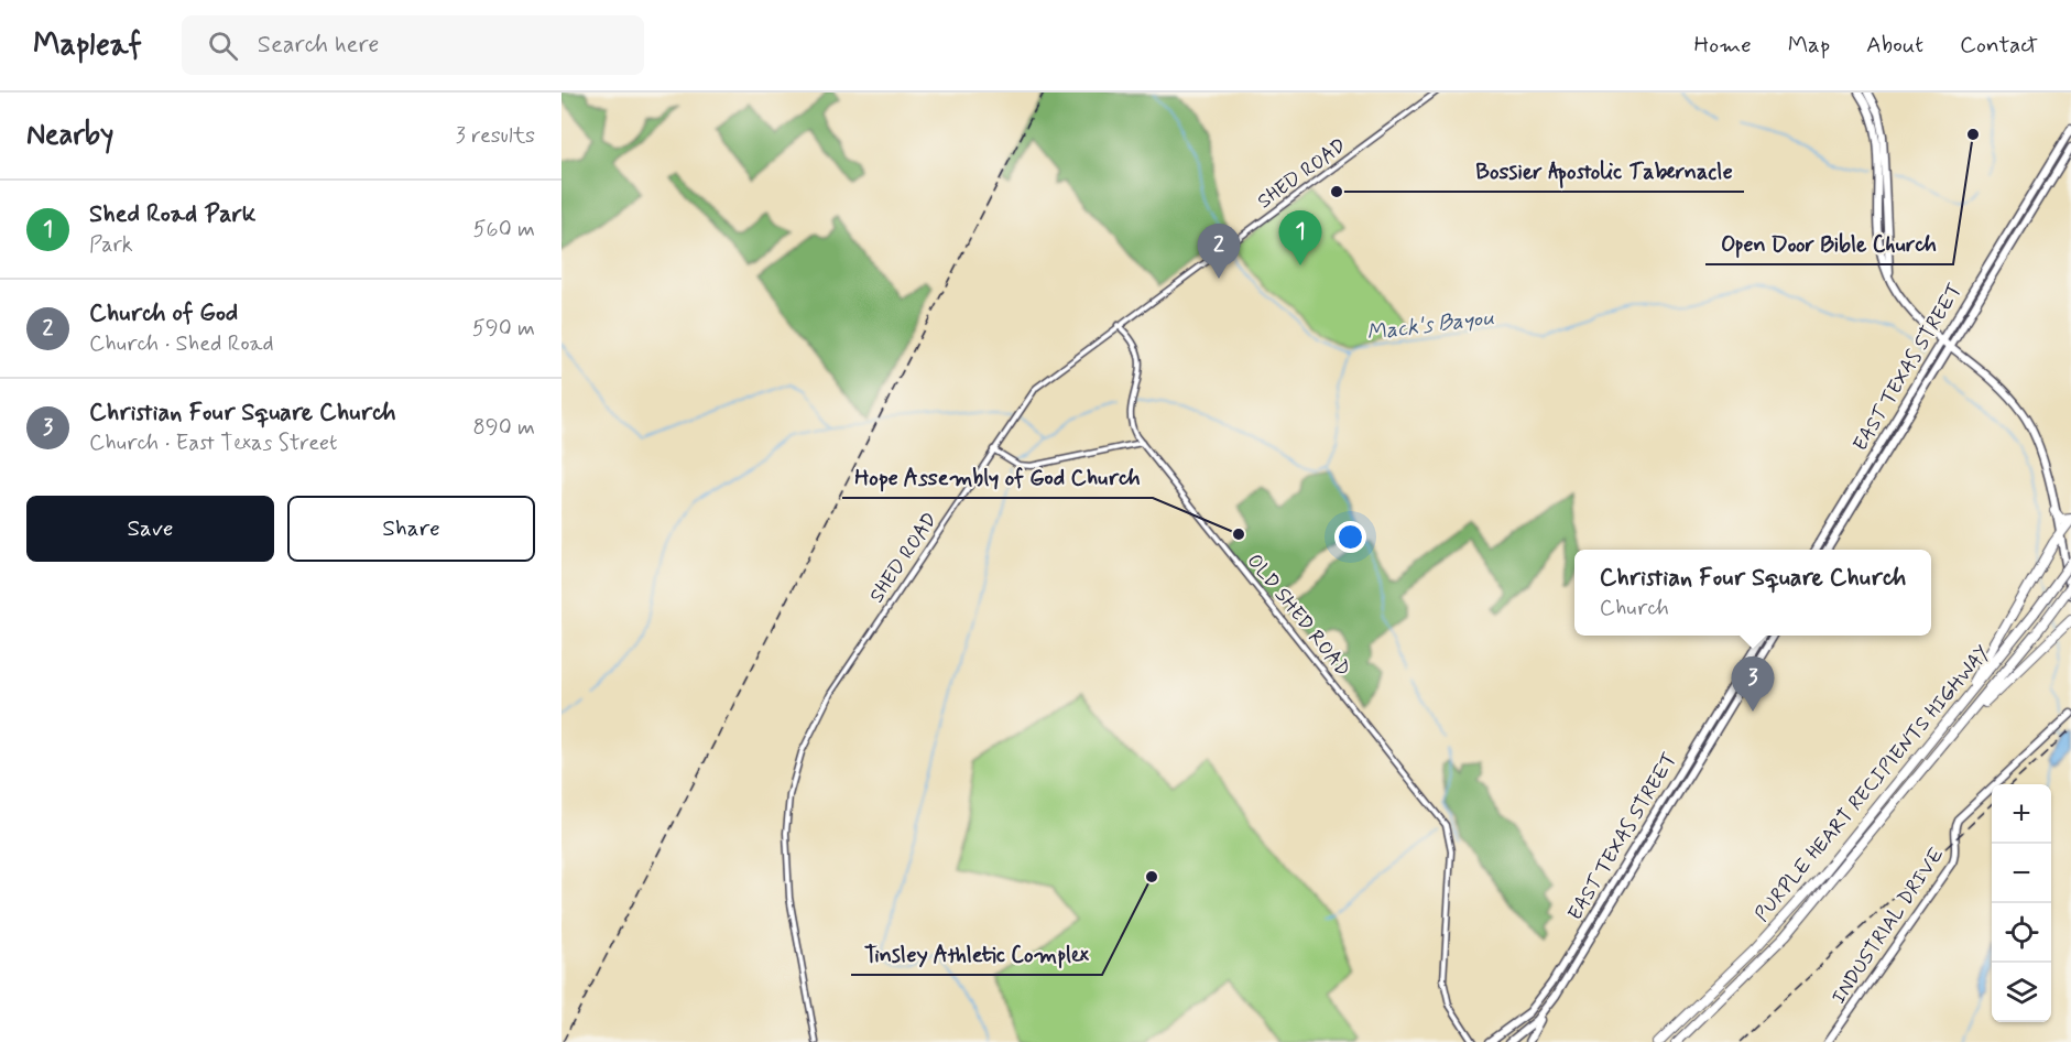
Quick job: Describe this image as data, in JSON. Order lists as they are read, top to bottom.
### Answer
{
  "streets": {
    "highway": ["PURPLE HEART RECIPIENTS HIGHWAY"],
    "main road": ["EAST TEXAS STREET", "INDUSTRIAL DRIVE"],
    "street": ["SHED ROAD", "OLD SHED ROAD"]
  },
  "crossings": [
    ["SHED ROAD", "OLD SHED ROAD"]
  ],
  "water": ["Mack's Bayou"],
  "places": [
    "Open Door Bible Church",
    "Bossier Apostolic Tabernacle",
    "Hope Assembly of God Church",
    "Tinsley Athletic Complex"
  ],
  "page": {
    "header": "Mapleaf",
    "search": "Search here",
    "nav": [
      "Home",
      "Map",
      "About",
      "Contact"
    ],
    "heading": ["Nearby", "3 results"],
    "list": [
      {
        "mark": "1",
        "name": "Shed Road Park",
        "note": "Park",
        "value": "560 m"
      },
      {
        "mark": "2",
        "name": "Church of God",
        "note": "Church · Shed Road",
        "value": "590 m"
      },
      {
        "mark": "3",
        "name": "Christian Four Square Church",
        "note": "Church · East Texas Street",
        "value": "890 m"
      }
    ],
    "pins": ["1", "2", "3"],
    "buttons": ["Save", "Share"],
    "popup": ["Christian Four Square Church", "Church"],
    "map_buttons": ["+", "−"]
  }
}
